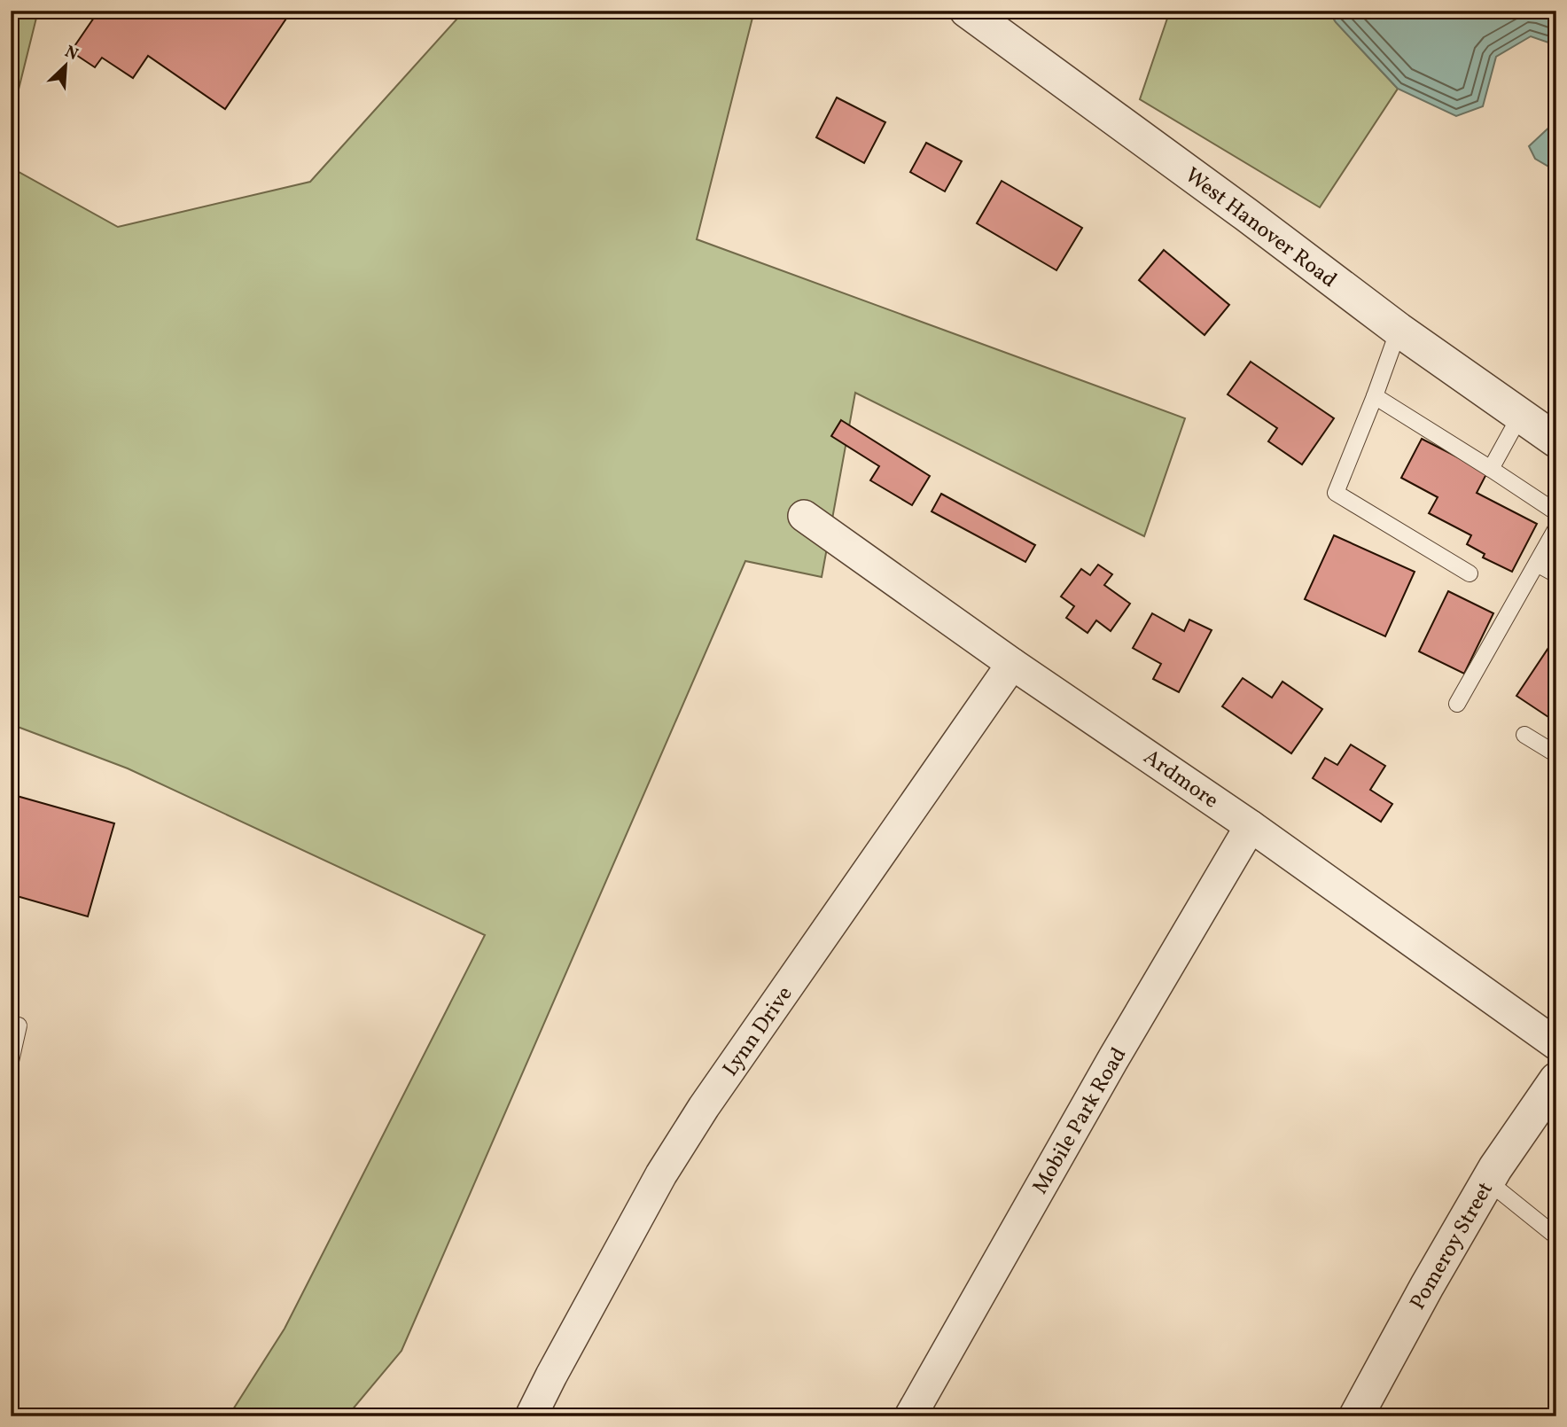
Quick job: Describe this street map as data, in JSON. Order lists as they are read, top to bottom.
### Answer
{
  "streets": {
    "street": [
      "West Hanover Road",
      "Ardmore",
      "Lynn Drive",
      "Mobile Park Road",
      "Pomeroy Street"
    ]
  },
  "crossings": [
    ["Ardmore", "Lynn Drive"],
    ["Ardmore", "Mobile Park Road"]
  ],
  "north": "top right"
}
